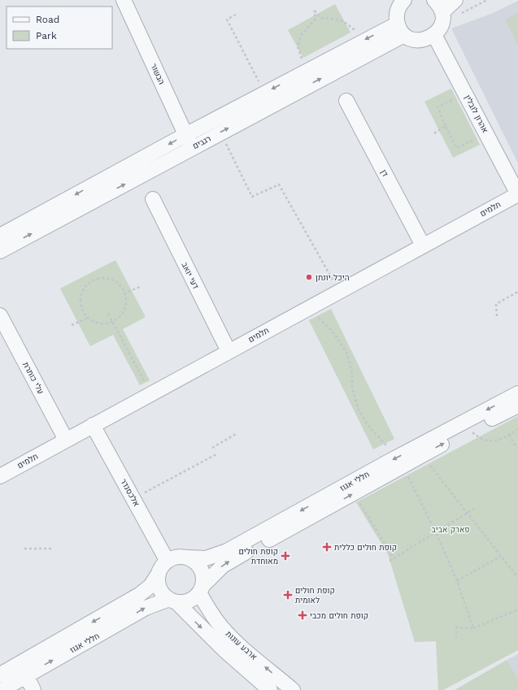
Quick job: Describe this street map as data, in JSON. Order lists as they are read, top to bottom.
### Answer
{
  "streets": {
    "street": [
      "הבשור",
      "אהרון לובלין",
      "רגבים",
      "דן",
      "תלמים",
      "דעי יואב",
      "עלי כותרת",
      "חללי אגוז",
      "אלכסנדר",
      "ארבע עונות"
    ]
  },
  "crossings": [
    ["הבשור", "רגבים"],
    ["אהרון לובלין", "תלמים"],
    ["דן", "תלמים"],
    ["תלמים", "דעי יואב"],
    ["תלמים", "עלי כותרת"],
    ["תלמים", "אלכסנדר"],
    ["חללי אגוז", "אלכסנדר"],
    ["חללי אגוז", "ארבע עונות"],
    ["אלכסנדר", "ארבע עונות"]
  ],
  "parks": ["פארק אביב"],
  "places": {
    "other": ["היכל יונתן"],
    "health": [
      "קופת חולים כללית",
      "קופת חולים מאוחדת",
      "קופת חולים לאומית",
      "קופת חולים מכבי"
    ]
  },
  "legend": ["Road", "Park"]
}
